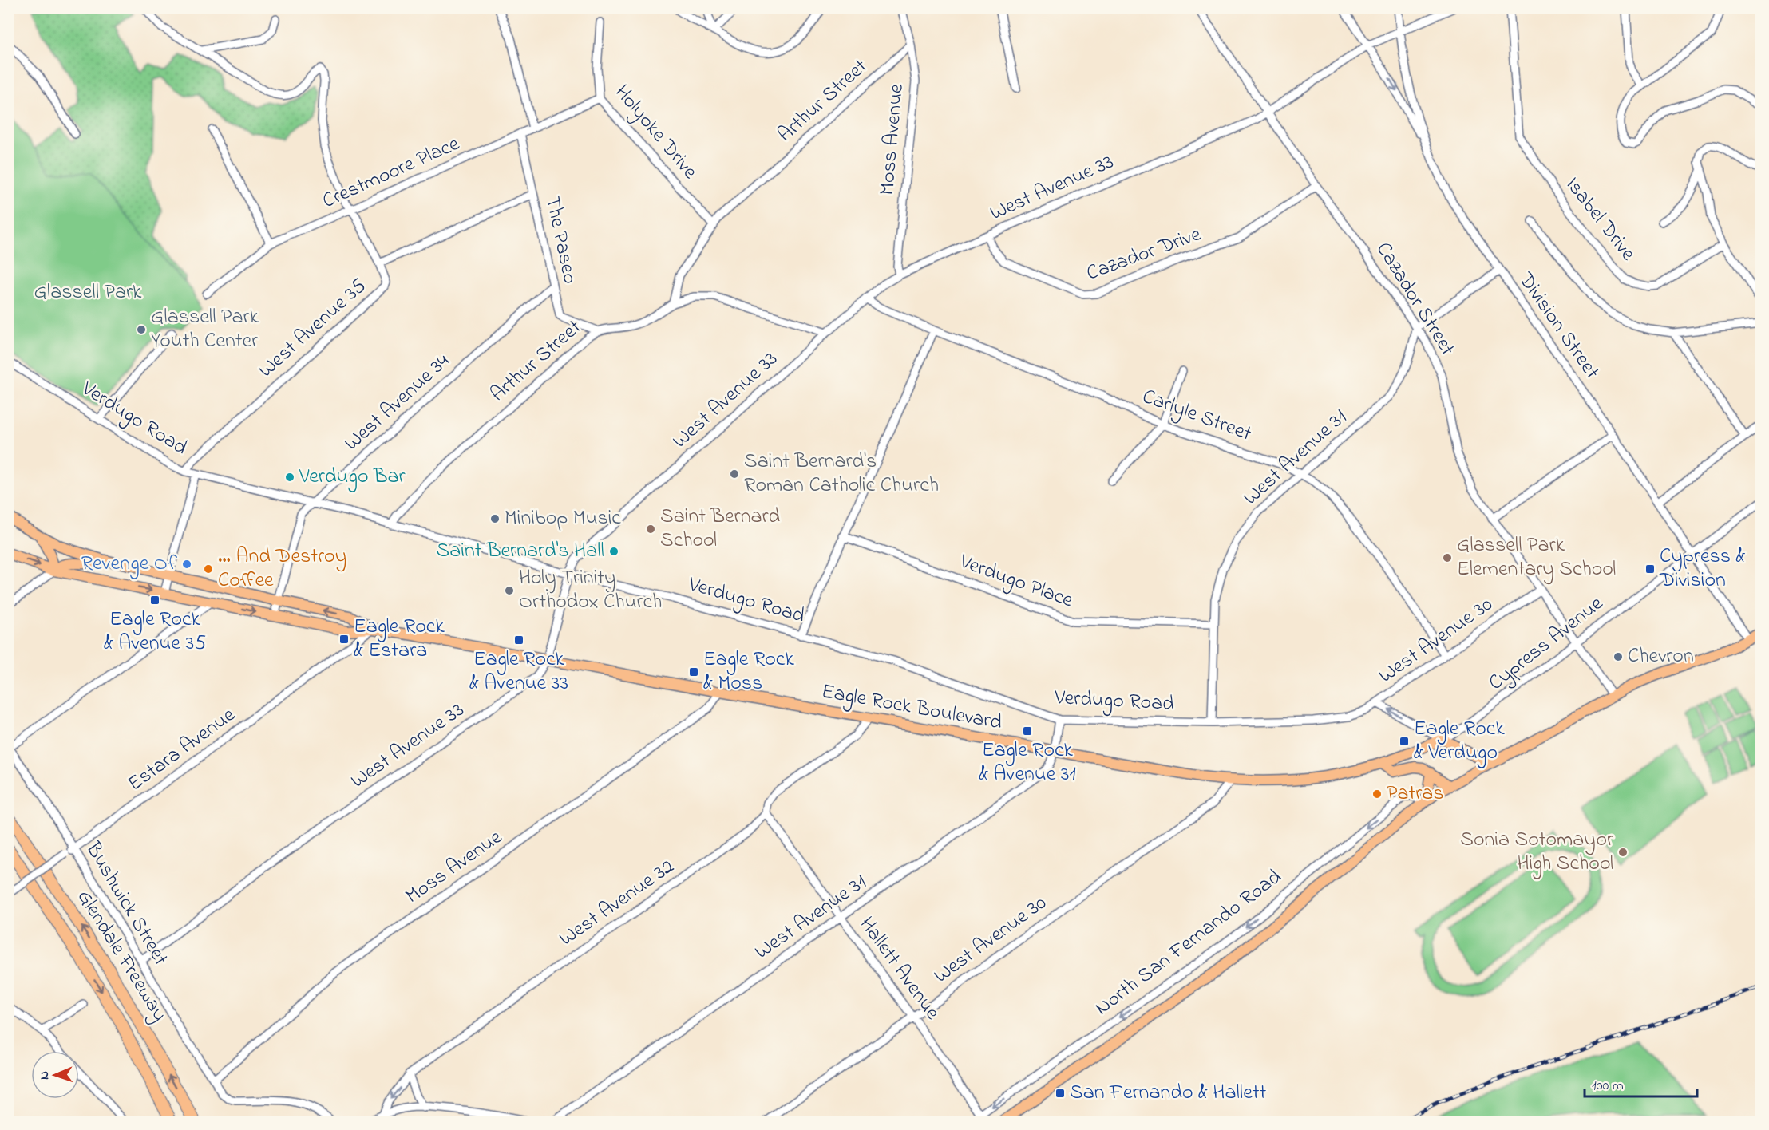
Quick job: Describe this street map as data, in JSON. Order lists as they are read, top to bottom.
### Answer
{
  "streets": {
    "highway": ["Glendale Freeway"],
    "main road": ["Eagle Rock Boulevard", "North San Fernando Road"],
    "street": [
      "Arthur Street",
      "Holyoke Drive",
      "Moss Avenue",
      "Crestmoore Place",
      "West Avenue 33",
      "Isabel Drive",
      "The Paseo",
      "Cazador Drive",
      "Cazador Street",
      "Division Street",
      "West Avenue 35",
      "West Avenue 34",
      "Carlyle Street",
      "Verdugo Road",
      "West Avenue 31",
      "Verdugo Place",
      "West Avenue 30",
      "Cypress Avenue",
      "Estara Avenue",
      "West Avenue 32",
      "Bushwick Street",
      "Hallett Avenue"
    ]
  },
  "crossings": [
    ["Arthur Street", "Holyoke Drive"],
    ["Arthur Street", "Moss Avenue"],
    ["Arthur Street", "The Paseo"],
    ["Arthur Street", "Verdugo Road"],
    ["Holyoke Drive", "Crestmoore Place"],
    ["Moss Avenue", "West Avenue 33"],
    ["Moss Avenue", "Eagle Rock Boulevard"],
    ["Moss Avenue", "Bushwick Street"],
    ["Crestmoore Place", "The Paseo"],
    ["West Avenue 33", "Cazador Drive"],
    ["West Avenue 33", "Cazador Street"],
    ["West Avenue 33", "Division Street"],
    ["West Avenue 33", "Carlyle Street"],
    ["West Avenue 33", "Verdugo Road"],
    ["West Avenue 33", "Eagle Rock Boulevard"],
    ["West Avenue 33", "Bushwick Street"],
    ["The Paseo", "West Avenue 35"],
    ["The Paseo", "West Avenue 34"],
    ["Cazador Drive", "Cazador Street"],
    ["Cazador Street", "West Avenue 31"],
    ["Cazador Street", "West Avenue 30"],
    ["Cazador Street", "Cypress Avenue"],
    ["Cazador Street", "North San Fernando Road"],
    ["Division Street", "Cypress Avenue"],
    ["Division Street", "North San Fernando Road"],
    ["West Avenue 35", "Verdugo Road"],
    ["West Avenue 34", "Verdugo Road"],
    ["West Avenue 34", "Eagle Rock Boulevard"],
    ["Carlyle Street", "West Avenue 31"],
    ["Carlyle Street", "West Avenue 30"],
    ["Verdugo Road", "West Avenue 31"],
    ["Verdugo Road", "West Avenue 30"],
    ["West Avenue 31", "Verdugo Place"],
    ["West Avenue 31", "Eagle Rock Boulevard"],
    ["West Avenue 31", "Hallett Avenue"],
    ["West Avenue 30", "Eagle Rock Boulevard"],
    ["West Avenue 30", "Hallett Avenue"],
    ["Cypress Avenue", "Eagle Rock Boulevard"],
    ["Eagle Rock Boulevard", "Estara Avenue"],
    ["Eagle Rock Boulevard", "West Avenue 32"],
    ["Estara Avenue", "Bushwick Street"],
    ["West Avenue 32", "Hallett Avenue"],
    ["North San Fernando Road", "Hallett Avenue"]
  ],
  "parks": ["Glassell Park"],
  "places": {
    "other": [
      "Glassell Park Youth Center",
      "Saint Bernard's Roman Catholic Church",
      "Verdugo Bar",
      "Minibop Music",
      "Saint Bernard School",
      "Saint Bernard's Hall",
      "Glassell Park Elementary School",
      "Revenge Of",
      "… And Destroy Coffee",
      "Holy Trinity Orthodox Church",
      "Chevron",
      "Patras",
      "Sonia Sotomayor High School"
    ],
    "transit": [
      "Cypress & Division",
      "Eagle Rock & Avenue 35",
      "Eagle Rock & Estara",
      "Eagle Rock & Avenue 33",
      "Eagle Rock & Moss",
      "Eagle Rock & Avenue 31",
      "Eagle Rock & Verdugo",
      "San Fernando & Hallett"
    ]
  },
  "scale_bar": "100 m",
  "north": "left"
}
